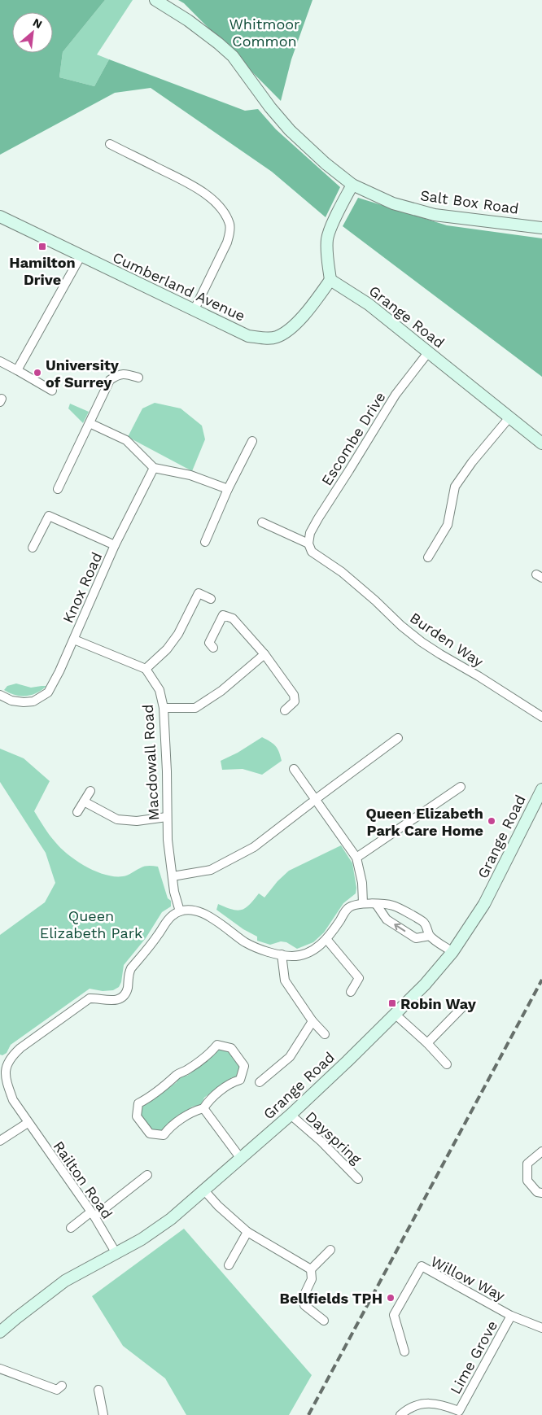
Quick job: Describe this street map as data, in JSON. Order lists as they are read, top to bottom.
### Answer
{
  "streets": {
    "street": [
      "Salt Box Road",
      "Cumberland Avenue",
      "Grange Road",
      "Escombe Drive",
      "Knox Road",
      "Burden Way",
      "Macdowall Road",
      "Dayspring",
      "Railton Road",
      "Willow Way",
      "Lime Grove"
    ]
  },
  "crossings": [
    ["Cumberland Avenue", "Grange Road"],
    ["Grange Road", "Escombe Drive"],
    ["Grange Road", "Dayspring"],
    ["Grange Road", "Railton Road"],
    ["Escombe Drive", "Burden Way"],
    ["Macdowall Road", "Railton Road"],
    ["Willow Way", "Lime Grove"]
  ],
  "parks": ["Whitmoor Common", "Queen Elizabeth Park"],
  "places": {
    "transit": ["Hamilton Drive", "Robin Way"],
    "other": ["University of Surrey", "Queen Elizabeth Park Care Home", "Bellfields TPH"]
  },
  "north": "top right"
}
